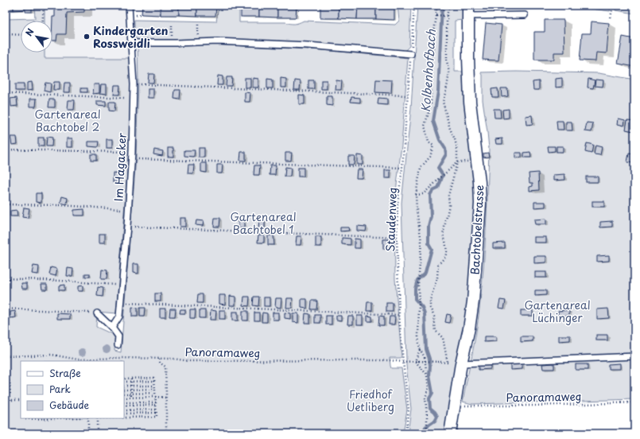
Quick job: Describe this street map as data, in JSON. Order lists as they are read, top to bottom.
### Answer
{
  "streets": {
    "street": ["Bachtobelstrasse"],
    "lane": ["Im Hagacker"],
    "path": ["Staudenweg", "Panoramaweg"]
  },
  "crossings": [
    ["Staudenweg", "Panoramaweg"],
    ["Bachtobelstrasse", "Panoramaweg"]
  ],
  "water": ["Kolbenhofbach"],
  "parks": [
    "Gartenareal Bachtobel 2",
    "Gartenareal Bachtobel 1",
    "Gartenareal Lüchinger",
    "Friedhof Uetliberg"
  ],
  "places": ["Kindergarten Rossweidli"],
  "legend": ["Straße", "Park", "Gebäude"],
  "north": "top left"
}
